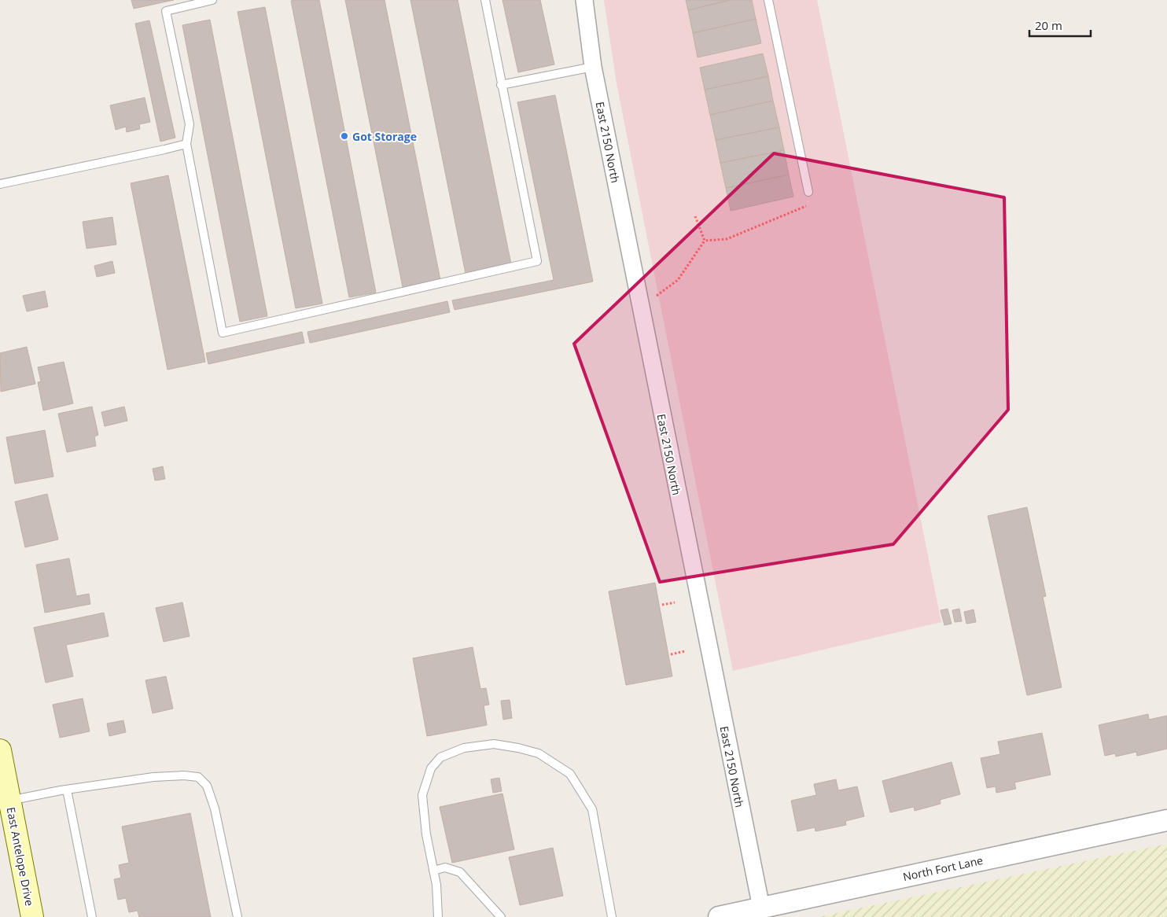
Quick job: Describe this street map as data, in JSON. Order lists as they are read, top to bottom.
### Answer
{
  "streets": {
    "main road": ["East Antelope Drive"],
    "street": ["East 2150 North", "North Fort Lane"]
  },
  "crossings": [
    ["East 2150 North", "North Fort Lane"]
  ],
  "places": ["Got Storage"],
  "scale_bar": "20 m"
}
